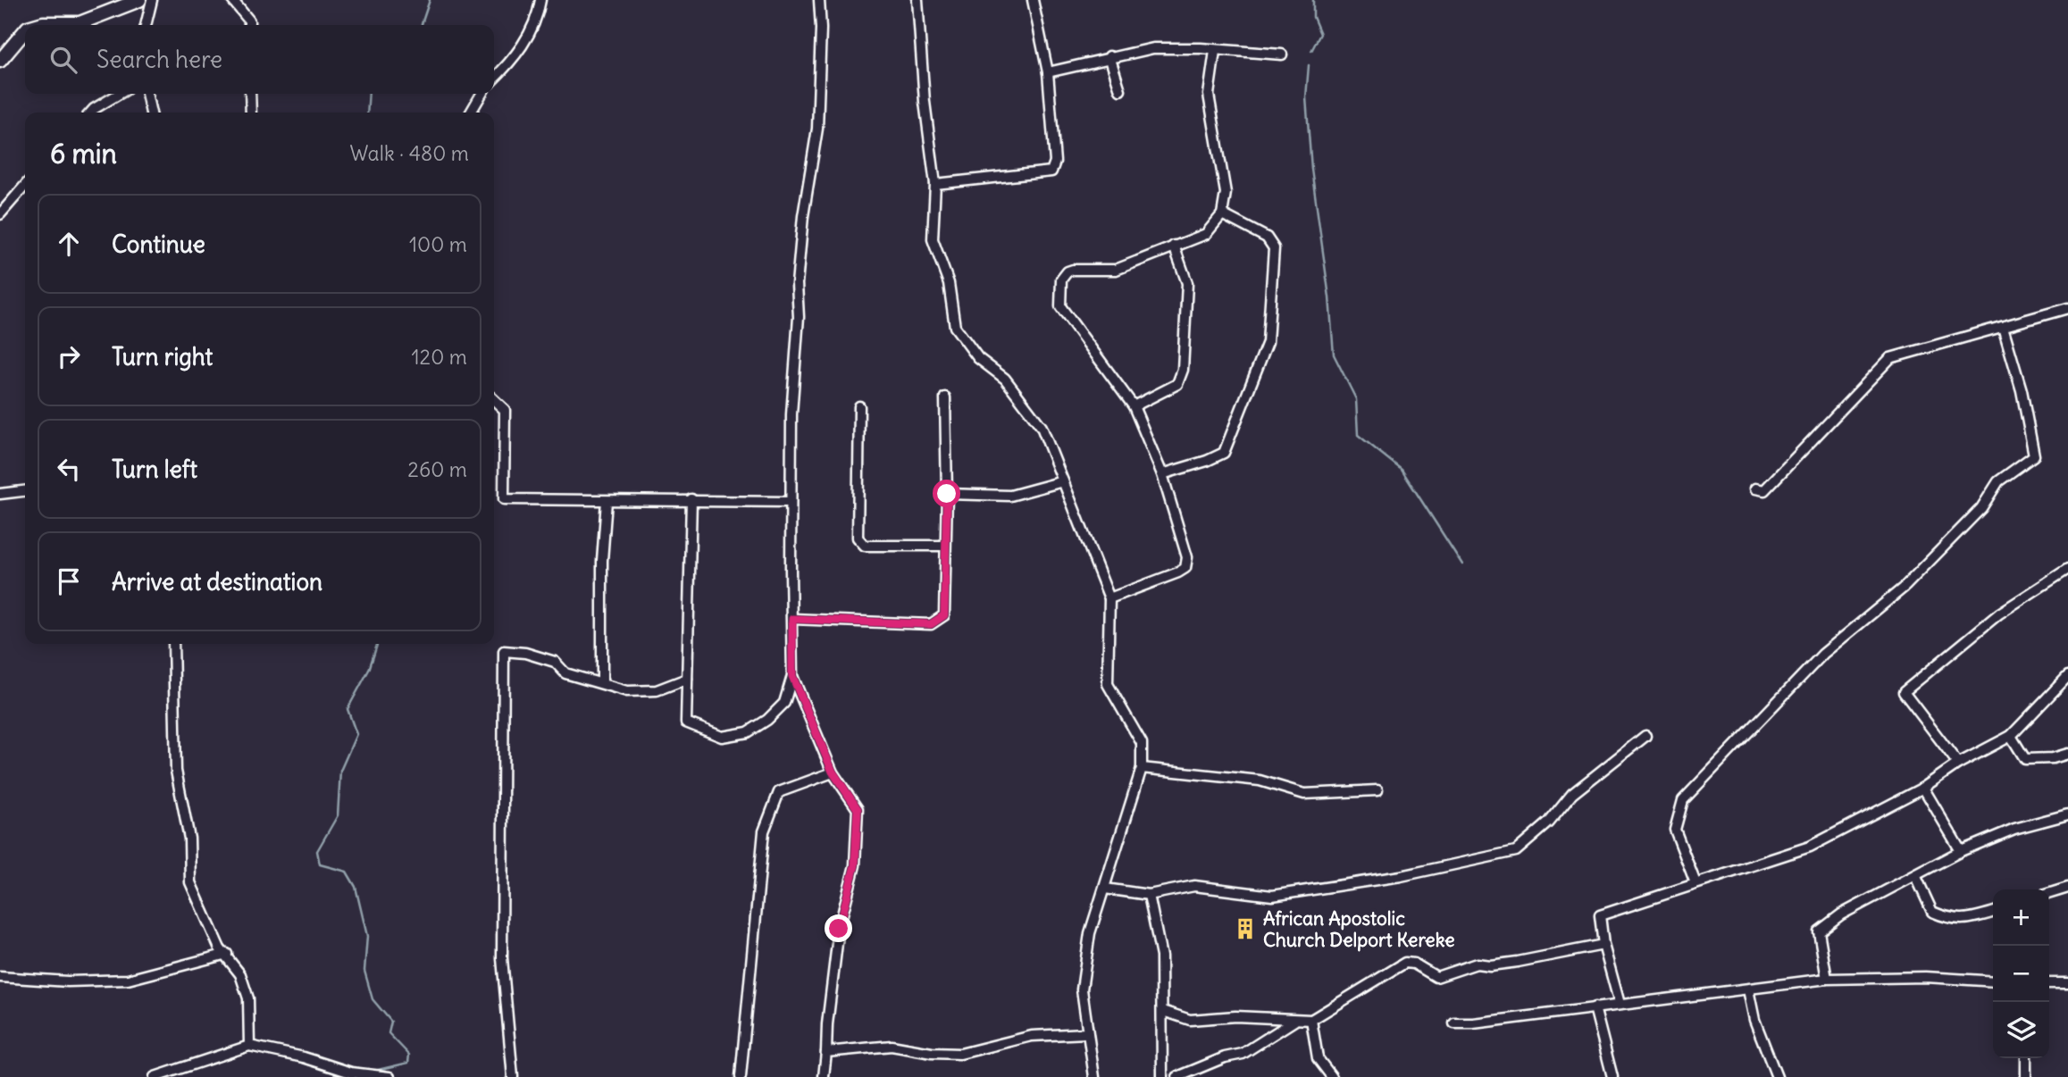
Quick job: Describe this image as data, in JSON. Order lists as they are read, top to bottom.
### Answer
{
  "places": {
    "building": ["African Apostolic Church Delport Kereke"]
  },
  "page": {
    "search": "Search here",
    "heading": ["6 min", "Walk · 480 m"],
    "list": [
      ["Continue", "100 m"],
      ["Turn right", "120 m"],
      ["Turn left", "260 m"],
      "Arrive at destination"
    ],
    "map_buttons": ["+", "−"]
  }
}
